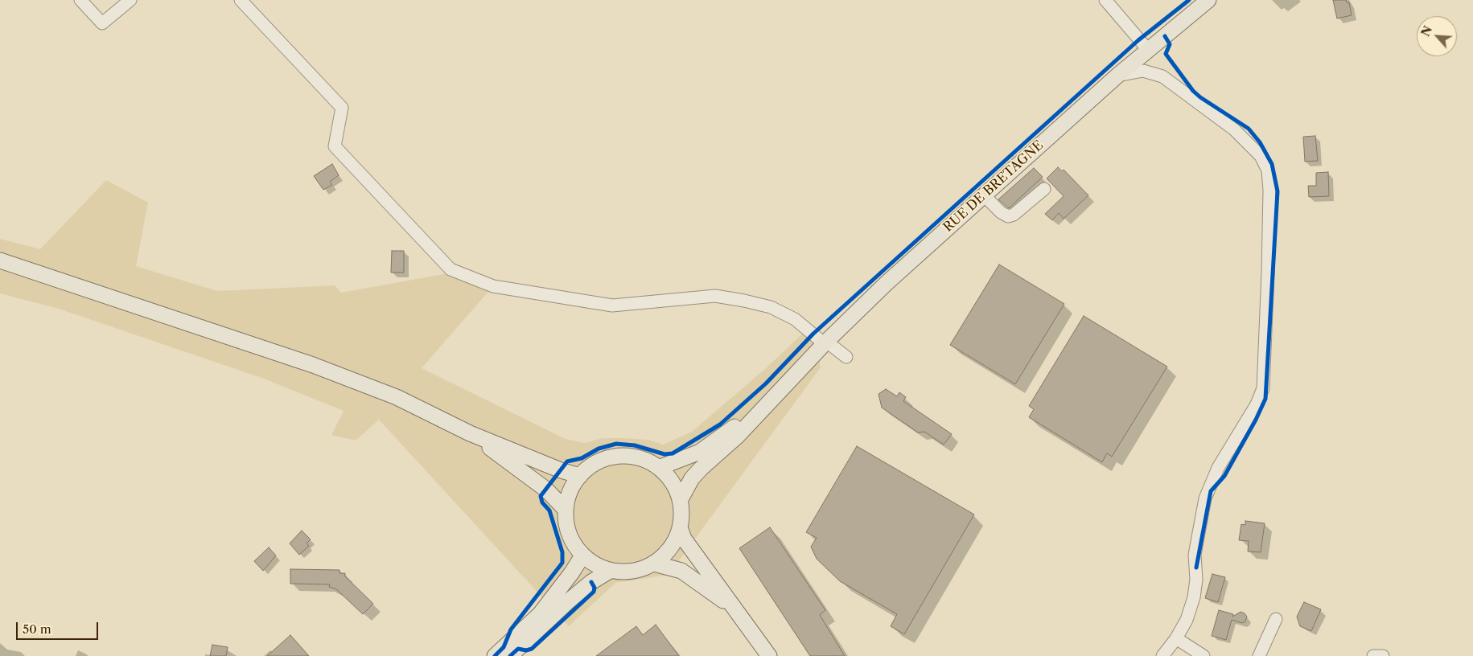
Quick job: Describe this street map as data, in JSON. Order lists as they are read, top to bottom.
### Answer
{
  "streets": {
    "main road": ["RUE DE BRETAGNE"]
  },
  "scale_bar": "50 m",
  "north": "top left"
}
